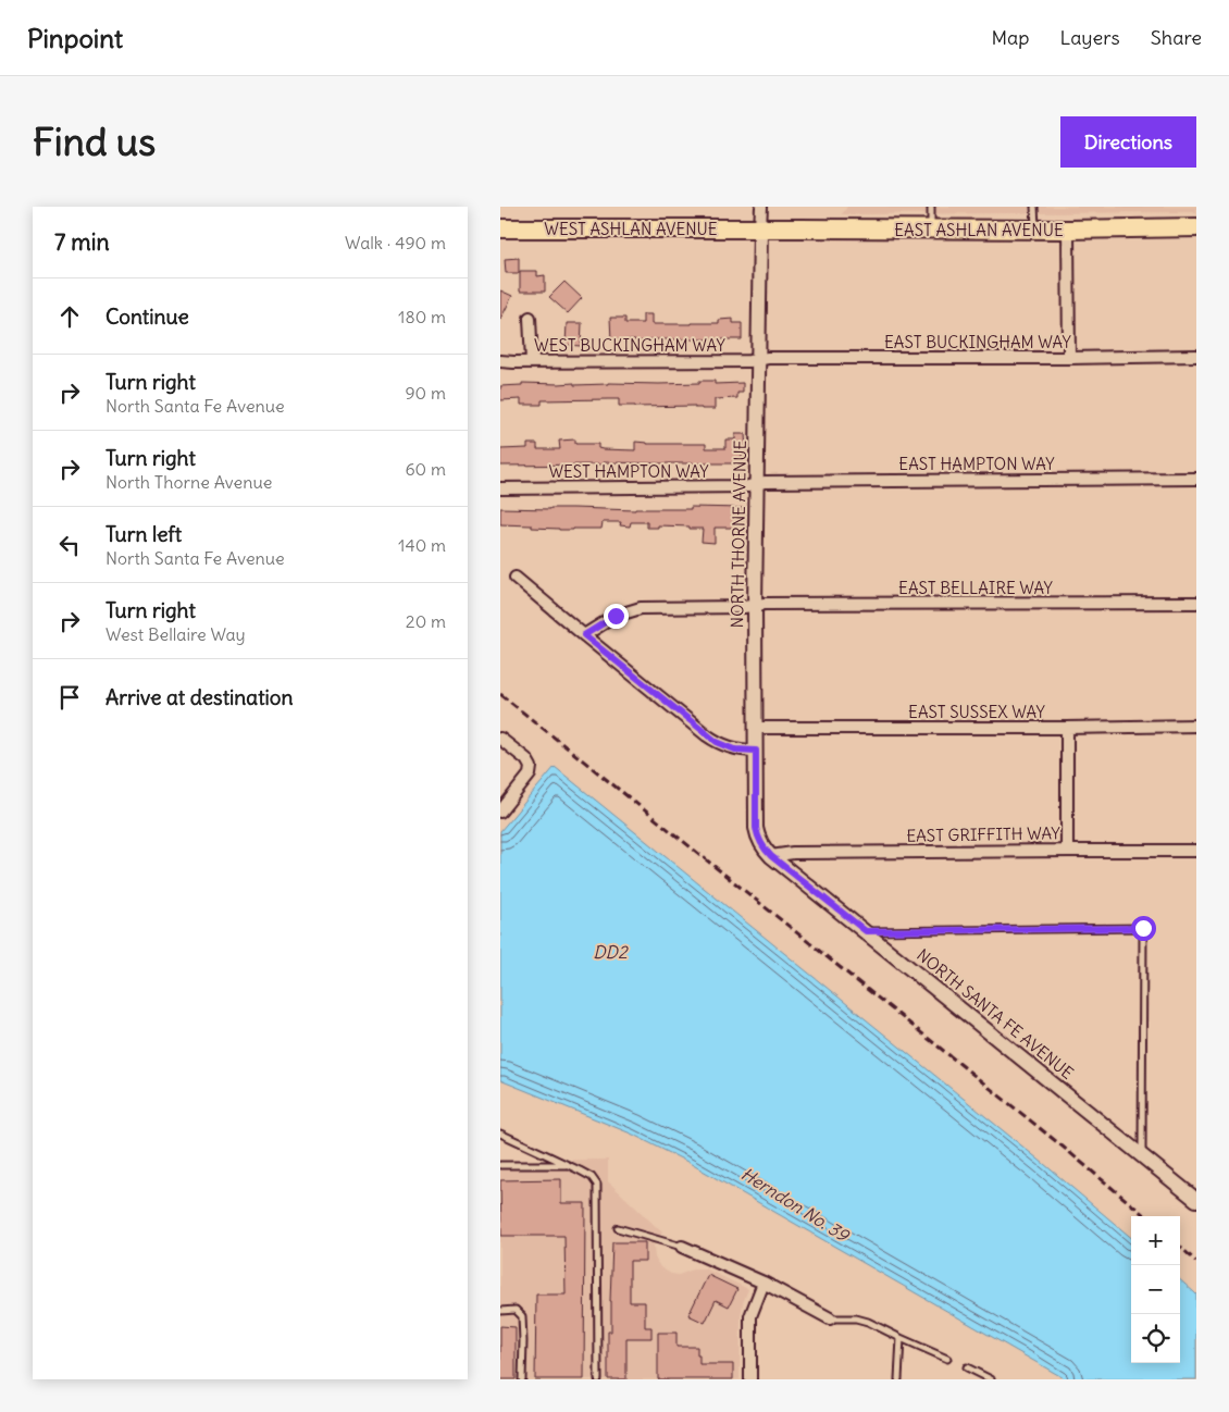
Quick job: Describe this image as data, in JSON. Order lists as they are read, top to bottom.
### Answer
{
  "streets": {
    "main road": ["WEST ASHLAN AVENUE", "EAST ASHLAN AVENUE"],
    "street": [
      "EAST BUCKINGHAM WAY",
      "WEST BUCKINGHAM WAY",
      "EAST HAMPTON WAY",
      "WEST HAMPTON WAY",
      "NORTH THORNE AVENUE",
      "EAST BELLAIRE WAY",
      "EAST SUSSEX WAY",
      "EAST GRIFFITH WAY",
      "NORTH SANTA FE AVENUE"
    ]
  },
  "crossings": [
    ["WEST ASHLAN AVENUE", "EAST ASHLAN AVENUE"],
    ["WEST ASHLAN AVENUE", "NORTH THORNE AVENUE"],
    ["EAST ASHLAN AVENUE", "NORTH THORNE AVENUE"],
    ["EAST BUCKINGHAM WAY", "WEST BUCKINGHAM WAY"],
    ["EAST BUCKINGHAM WAY", "NORTH THORNE AVENUE"],
    ["WEST BUCKINGHAM WAY", "NORTH THORNE AVENUE"],
    ["EAST HAMPTON WAY", "WEST HAMPTON WAY"],
    ["EAST HAMPTON WAY", "NORTH THORNE AVENUE"],
    ["WEST HAMPTON WAY", "NORTH THORNE AVENUE"],
    ["NORTH THORNE AVENUE", "EAST BELLAIRE WAY"],
    ["NORTH THORNE AVENUE", "EAST SUSSEX WAY"],
    ["NORTH THORNE AVENUE", "EAST GRIFFITH WAY"],
    ["NORTH THORNE AVENUE", "NORTH SANTA FE AVENUE"],
    ["EAST GRIFFITH WAY", "NORTH SANTA FE AVENUE"]
  ],
  "water": ["DD2", "Herndon No. 39"],
  "page": {
    "header": "Pinpoint",
    "nav": ["Map", "Layers", "Share"],
    "buttons": "Directions",
    "title": "Find us",
    "heading": ["7 min", "Walk · 490 m"],
    "list": [
      ["Continue", "180 m"],
      ["Turn right", "North Santa Fe Avenue", "90 m"],
      ["Turn right", "North Thorne Avenue", "60 m"],
      ["Turn left", "North Santa Fe Avenue", "140 m"],
      ["Turn right", "West Bellaire Way", "20 m"],
      "Arrive at destination"
    ],
    "map_buttons": ["+", "−"]
  }
}
